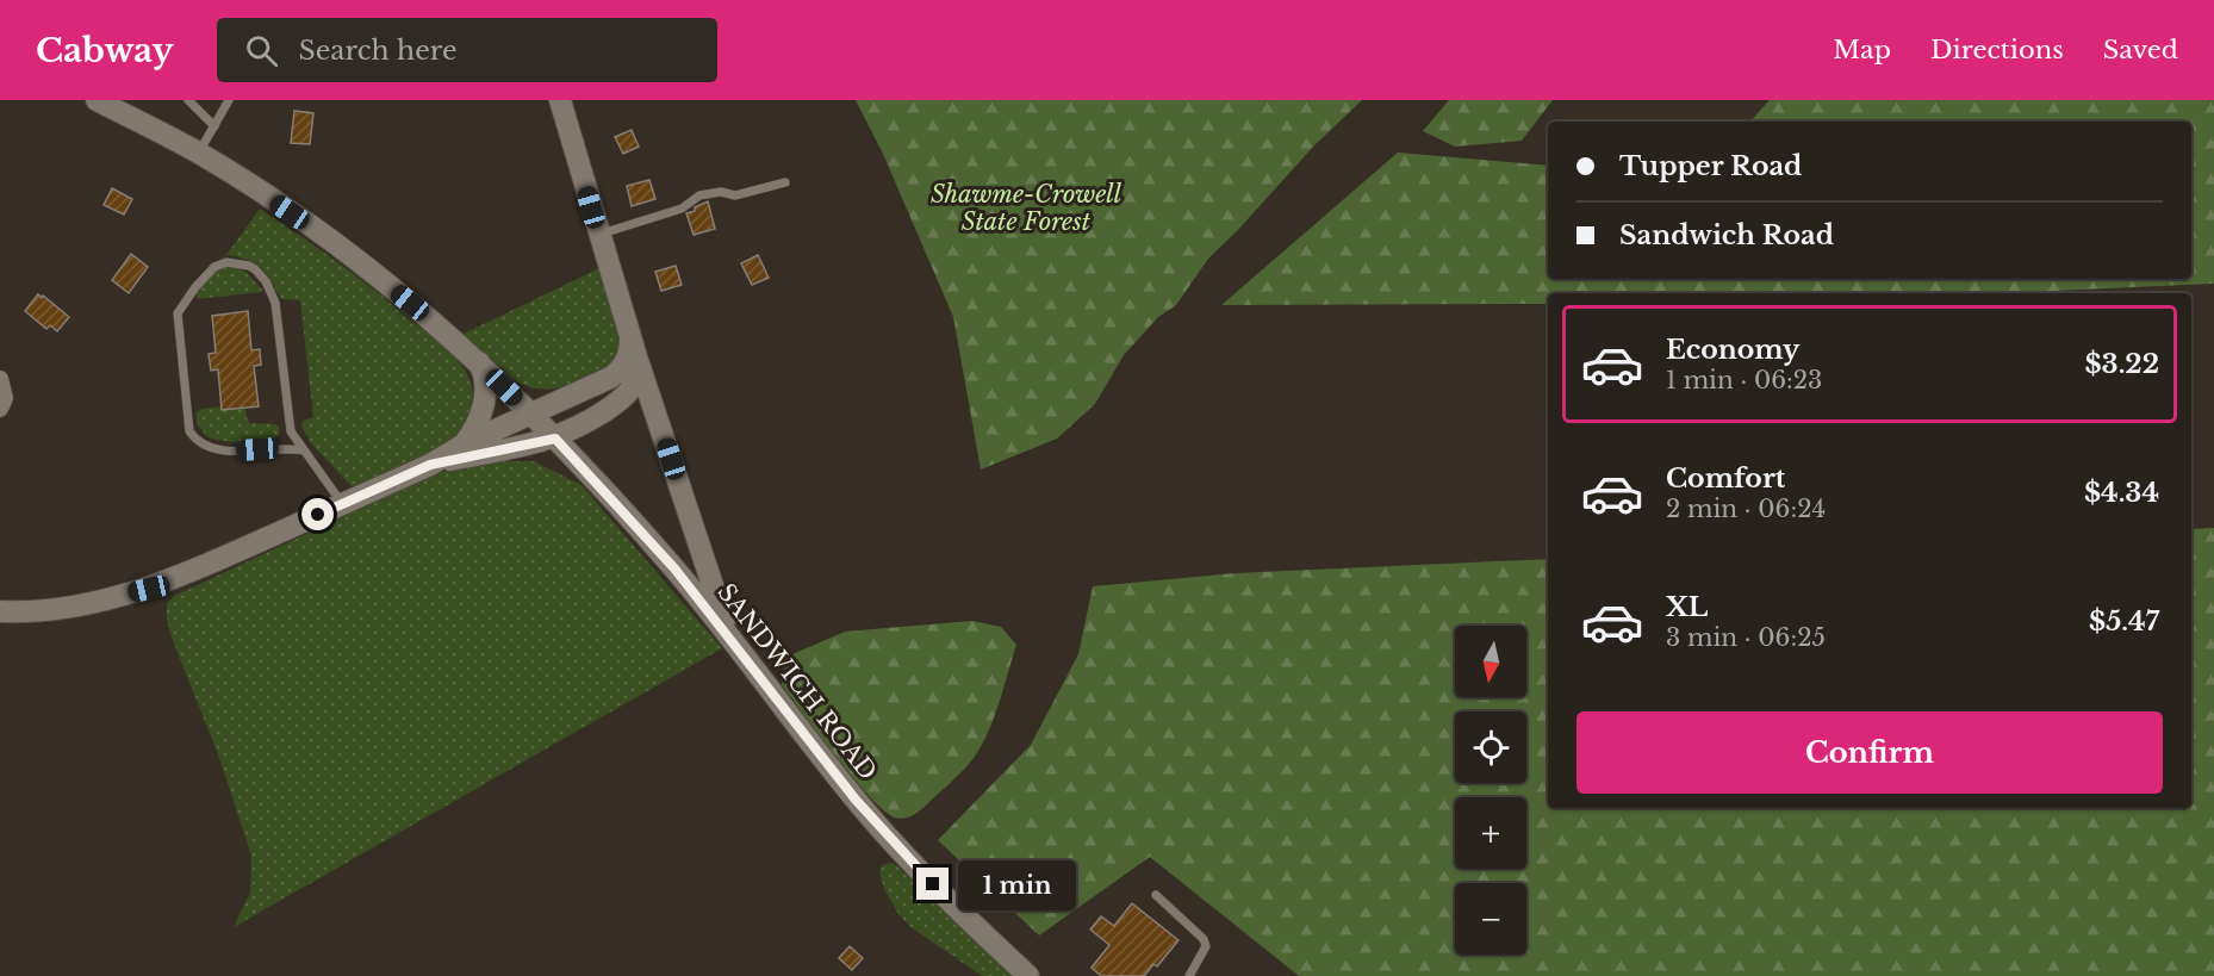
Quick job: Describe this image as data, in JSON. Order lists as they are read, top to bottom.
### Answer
{
  "streets": {
    "main road": ["SANDWICH ROAD"]
  },
  "parks": ["Shawme-Crowell State Forest"],
  "north": "bottom",
  "page": {
    "header": "Cabway",
    "search": "Search here",
    "nav": ["Map", "Directions", "Saved"],
    "banner": ["Tupper Road", "Sandwich Road"],
    "list": [
      {
        "name": "Economy",
        "note": "1 min · 06:23",
        "value": "$3.22"
      },
      {
        "name": "Comfort",
        "note": "2 min · 06:24",
        "value": "$4.34"
      },
      {
        "name": "XL",
        "note": "3 min · 06:25",
        "value": "$5.47"
      }
    ],
    "map_buttons": ["+", "−"],
    "buttons": "Confirm",
    "bubble": "1 min"
  }
}
